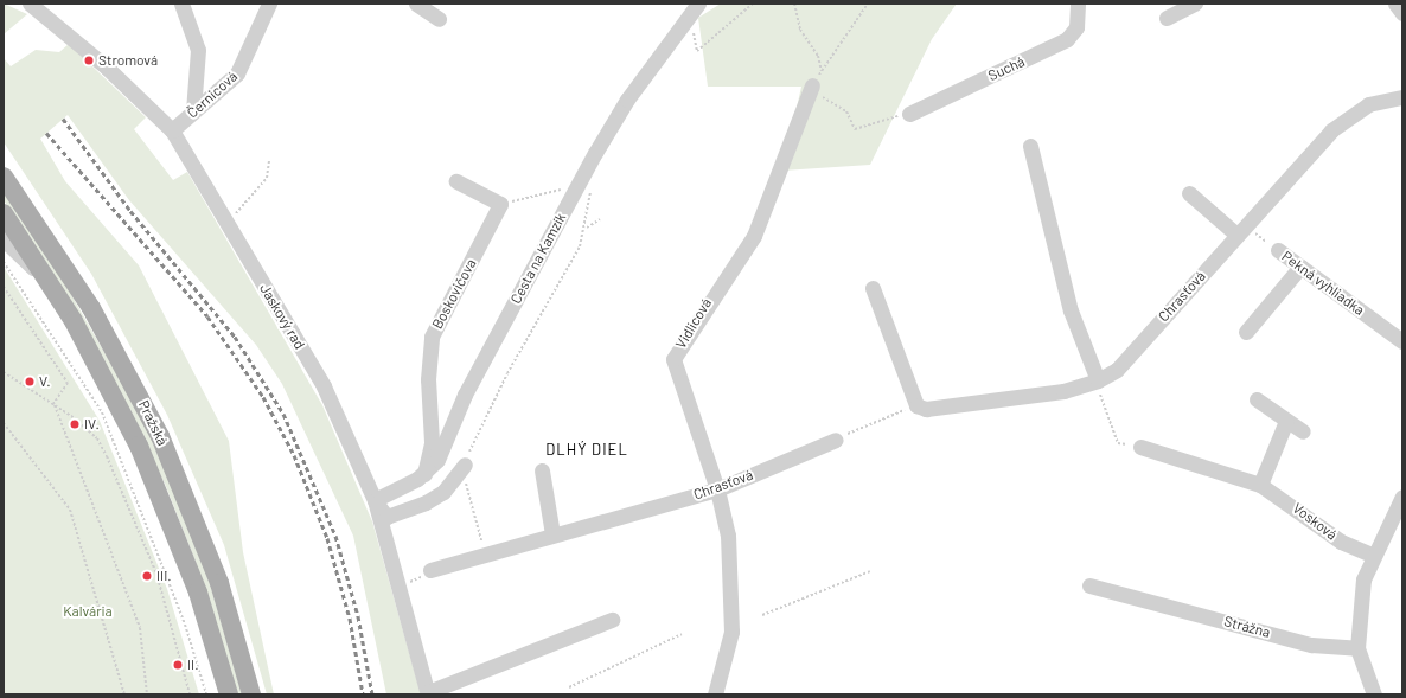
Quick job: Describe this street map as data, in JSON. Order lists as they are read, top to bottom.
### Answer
{
  "streets": {
    "main road": ["Pražská"],
    "street": [
      "Suchá",
      "Černicová",
      "Cesta na Kamzík",
      "Pekná vyhliadka",
      "Boskovičova",
      "Chrasťová",
      "Jaskový rad",
      "Vidlicová",
      "Vosková",
      "Strážna"
    ]
  },
  "crossings": [
    ["Černicová", "Jaskový rad"],
    ["Cesta na Kamzík", "Boskovičova"],
    ["Cesta na Kamzík", "Jaskový rad"],
    ["Pekná vyhliadka", "Chrasťová"],
    ["Chrasťová", "Vidlicová"]
  ],
  "districts": ["DLHÝ DIEL"],
  "parks": ["Kalvária"],
  "places": [
    "Stromová",
    "V.",
    "IV.",
    "III.",
    "II."
  ]
}
